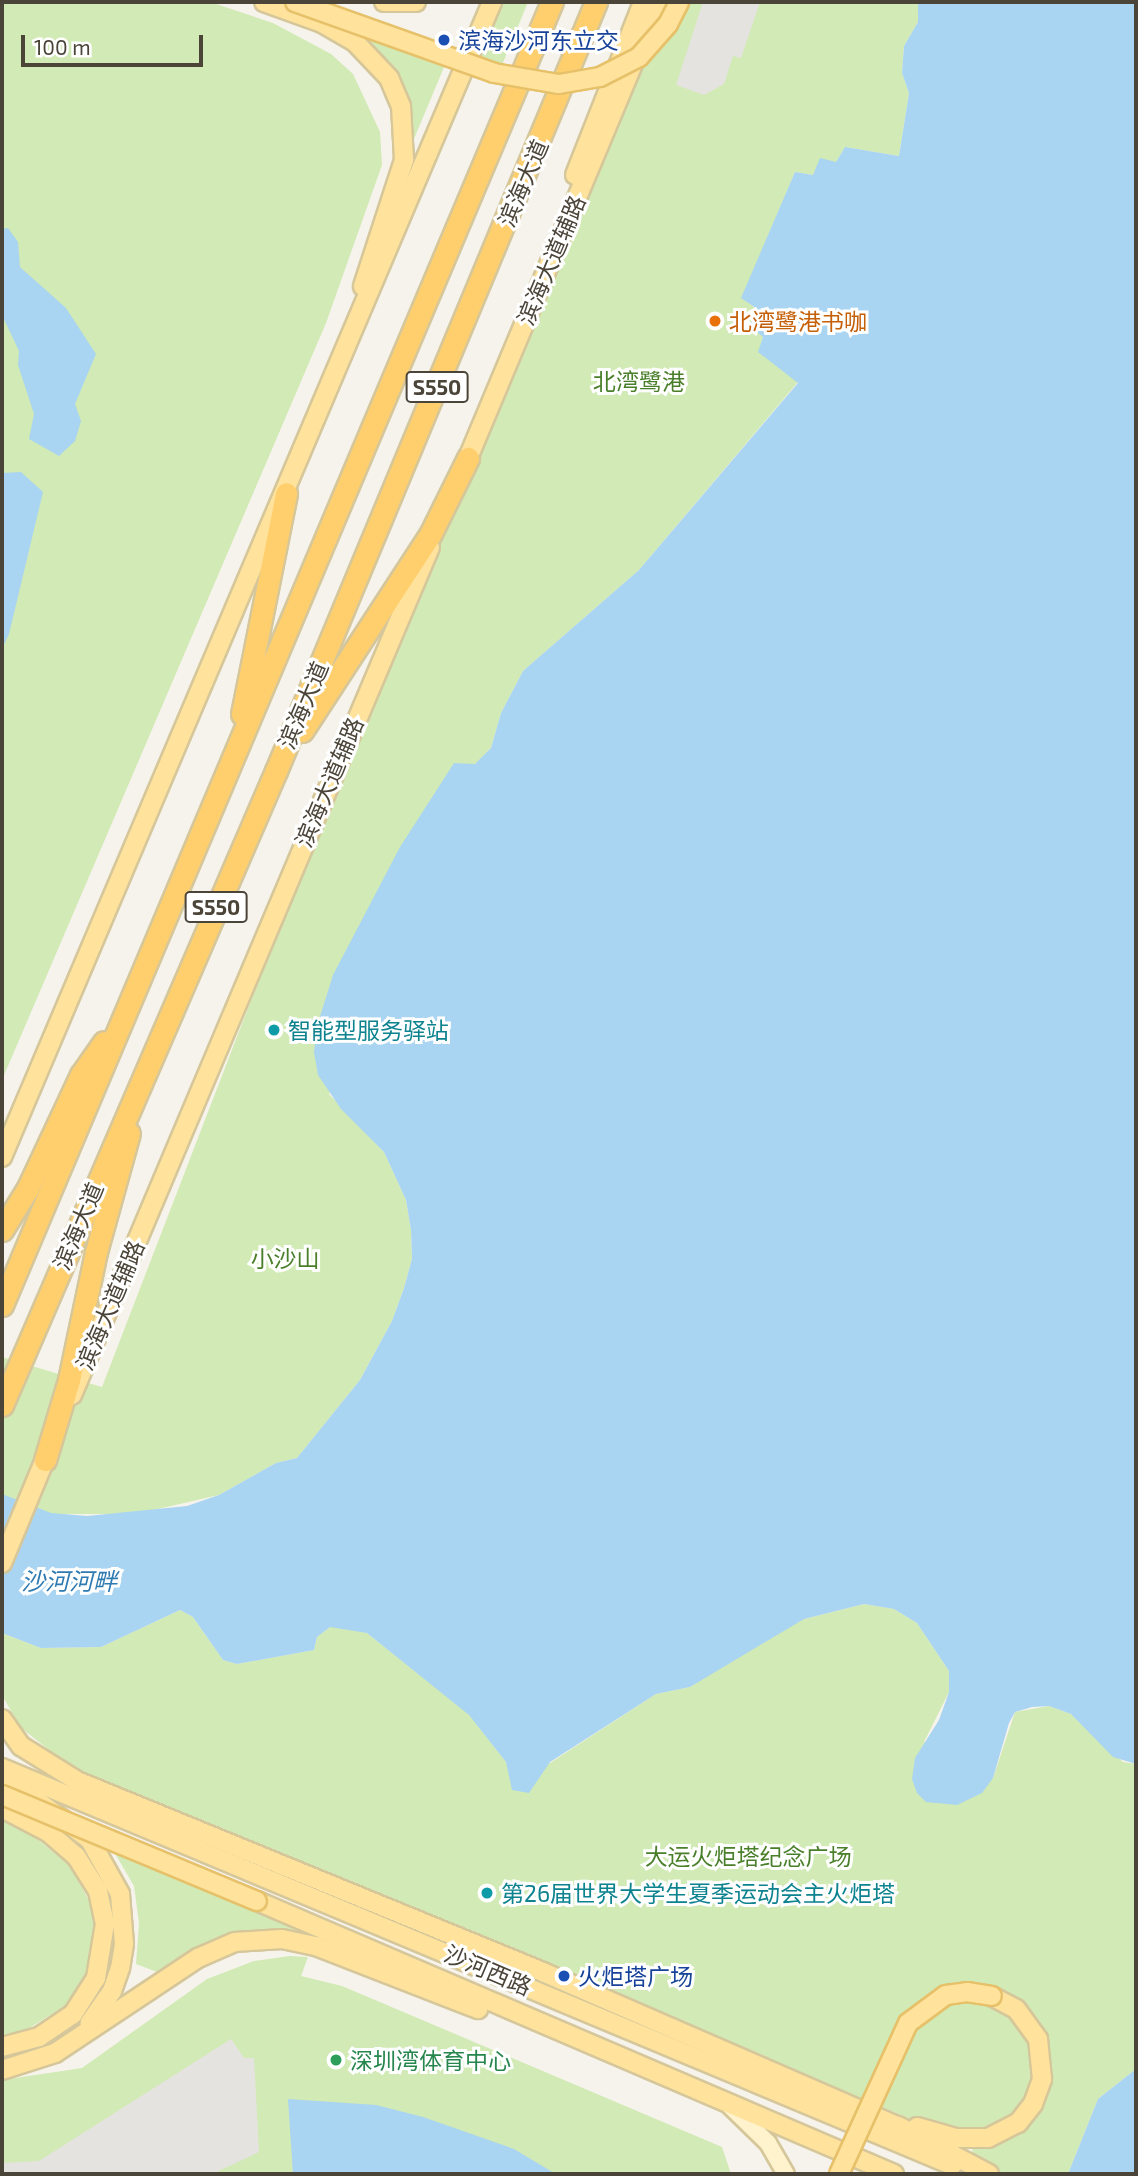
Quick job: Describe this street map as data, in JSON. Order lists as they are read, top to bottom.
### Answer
{
  "streets": {
    "highway": ["滨海大道", "S550"],
    "main road": ["滨海大道辅路", "沙河西路"]
  },
  "water": ["沙河河畔"],
  "parks": ["北湾鹭港", "小沙山", "大运火炬塔纪念广场"],
  "places": [
    "滨海沙河东立交",
    "北湾鹭港书咖",
    "智能型服务驿站",
    "第26届世界大学生夏季运动会主火炬塔",
    "火炬塔广场",
    "深圳湾体育中心"
  ],
  "scale_bar": "100 m"
}
